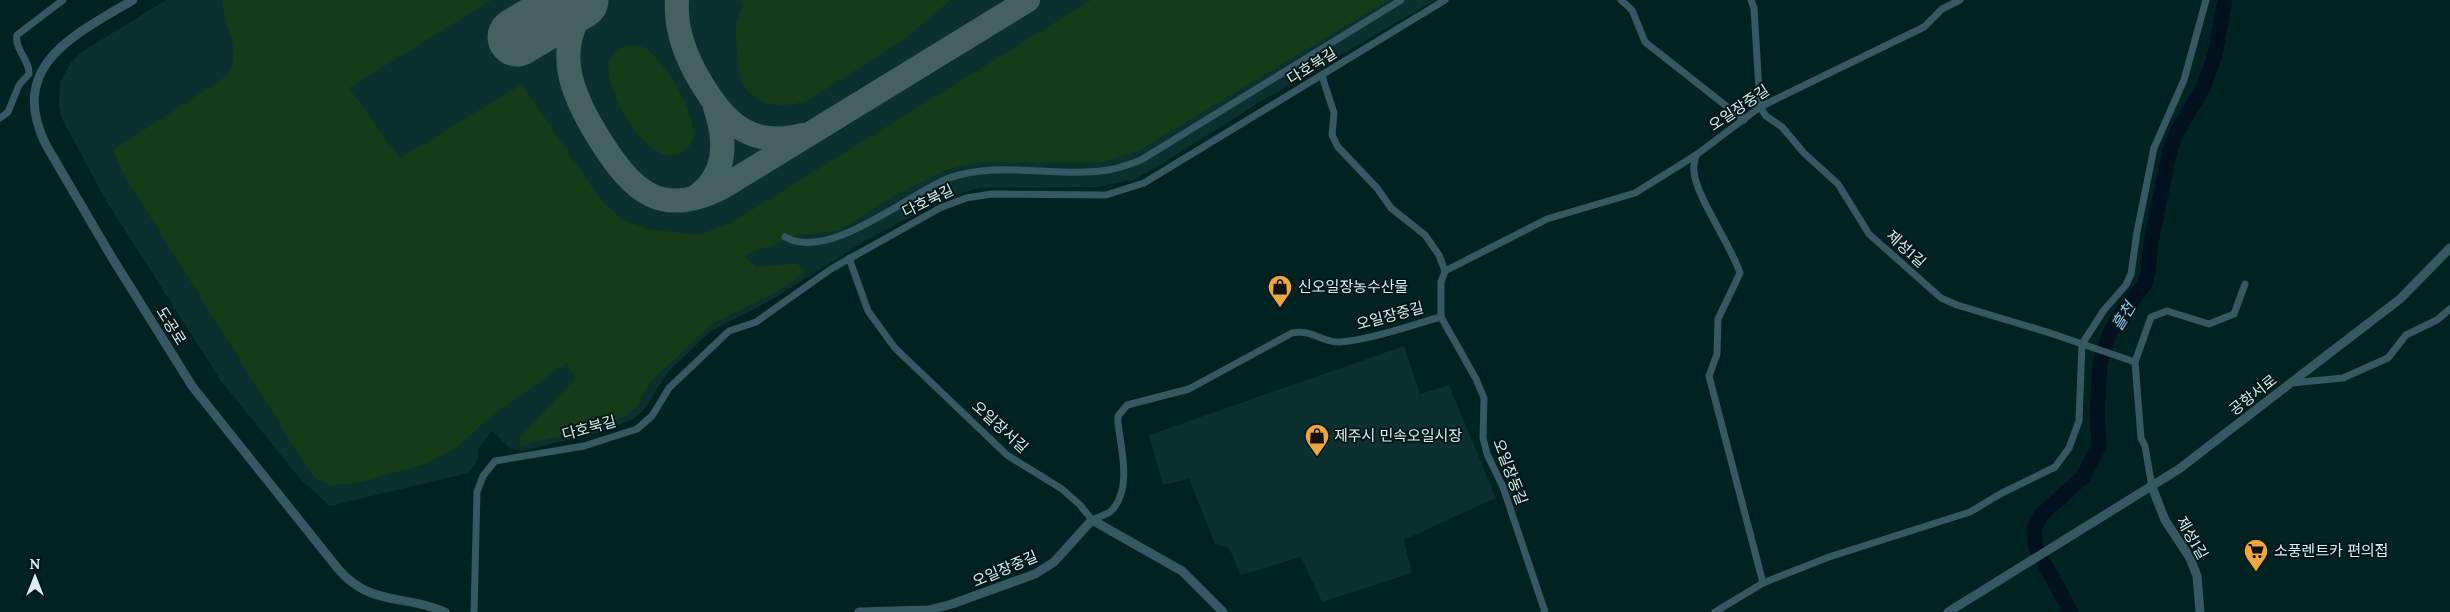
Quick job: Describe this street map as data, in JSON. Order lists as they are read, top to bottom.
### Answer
{
  "streets": {
    "street": [
      "다호북길",
      "오일장중길",
      "제성1길",
      "도공로",
      "공항서로",
      "오일장서길",
      "오일장동길"
    ]
  },
  "crossings": [
    ["다호북길", "오일장서길"],
    ["오일장중길", "제성1길"],
    ["오일장중길", "오일장서길"],
    ["오일장중길", "오일장동길"],
    ["제성1길", "공항서로"]
  ],
  "water": ["흘천"],
  "places": {
    "shop": ["신오일장농수산물", "제주시 민속오일시장"],
    "supermarket": ["소풍렌트카 편의접"]
  },
  "north": "top"
}
